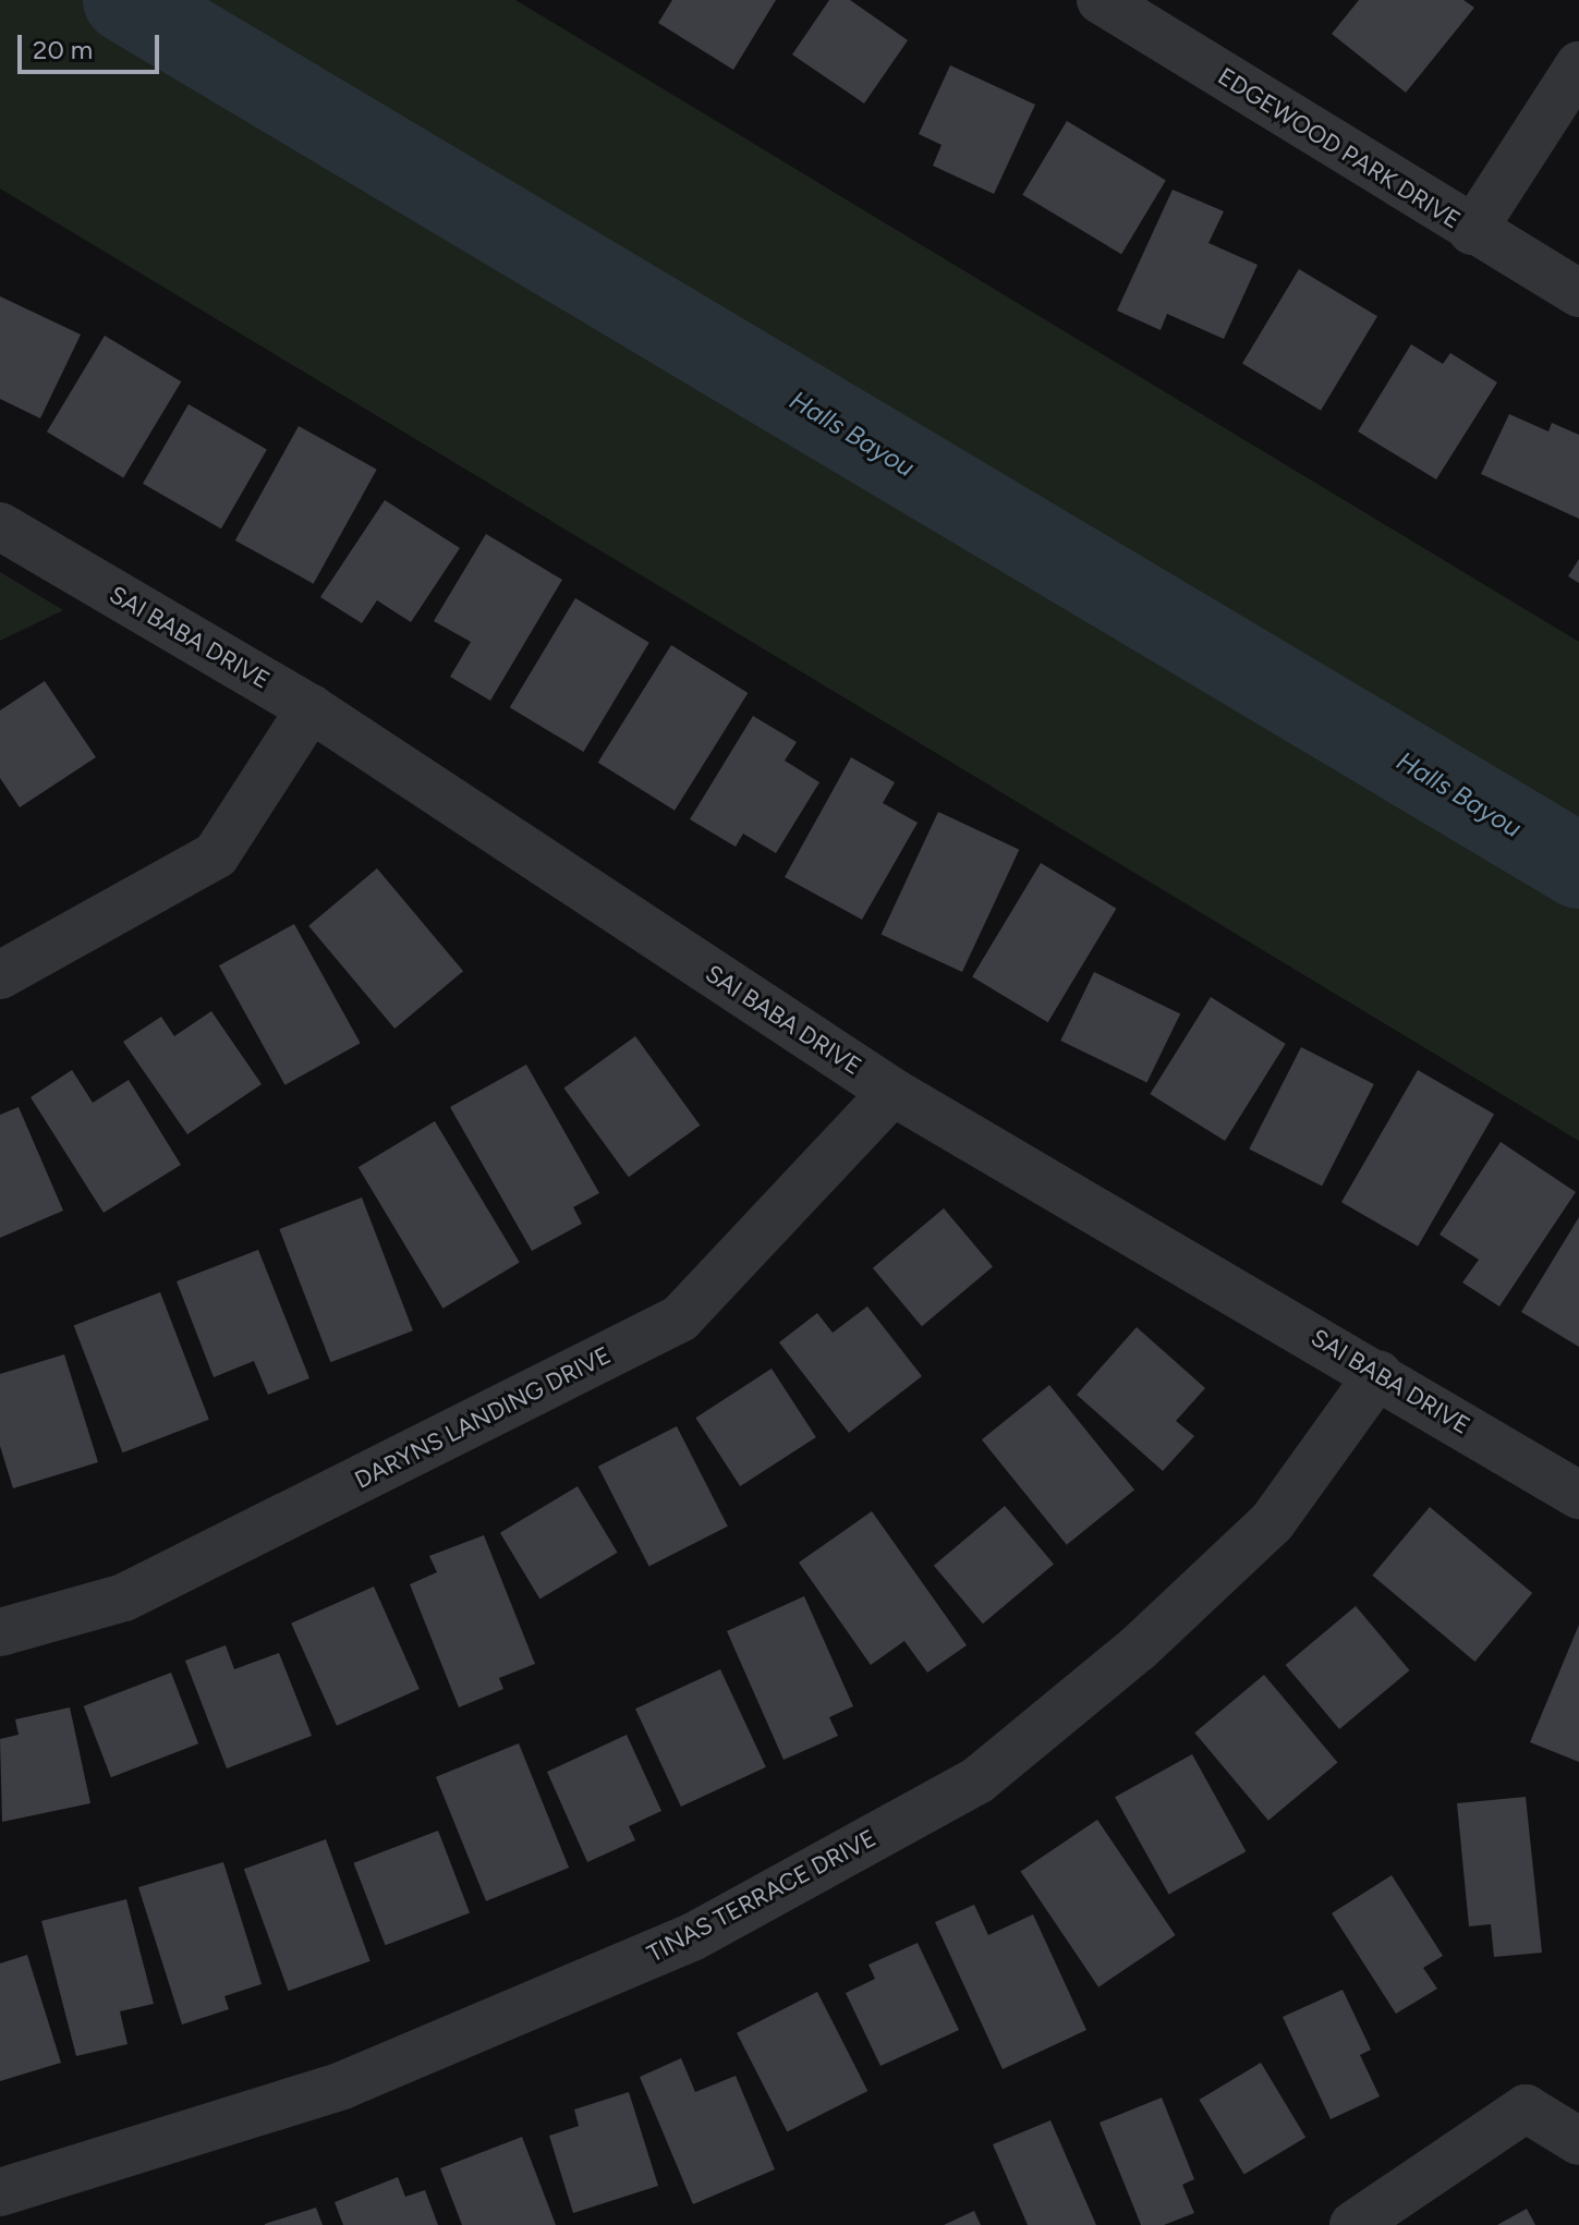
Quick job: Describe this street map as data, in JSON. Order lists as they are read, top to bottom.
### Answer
{
  "streets": {
    "street": [
      "EDGEWOOD PARK DRIVE",
      "SAI BABA DRIVE",
      "DARYNS LANDING DRIVE",
      "TINAS TERRACE DRIVE"
    ]
  },
  "crossings": [
    ["SAI BABA DRIVE", "DARYNS LANDING DRIVE"],
    ["SAI BABA DRIVE", "TINAS TERRACE DRIVE"]
  ],
  "water": ["Halls Bayou"],
  "scale_bar": "20 m"
}
